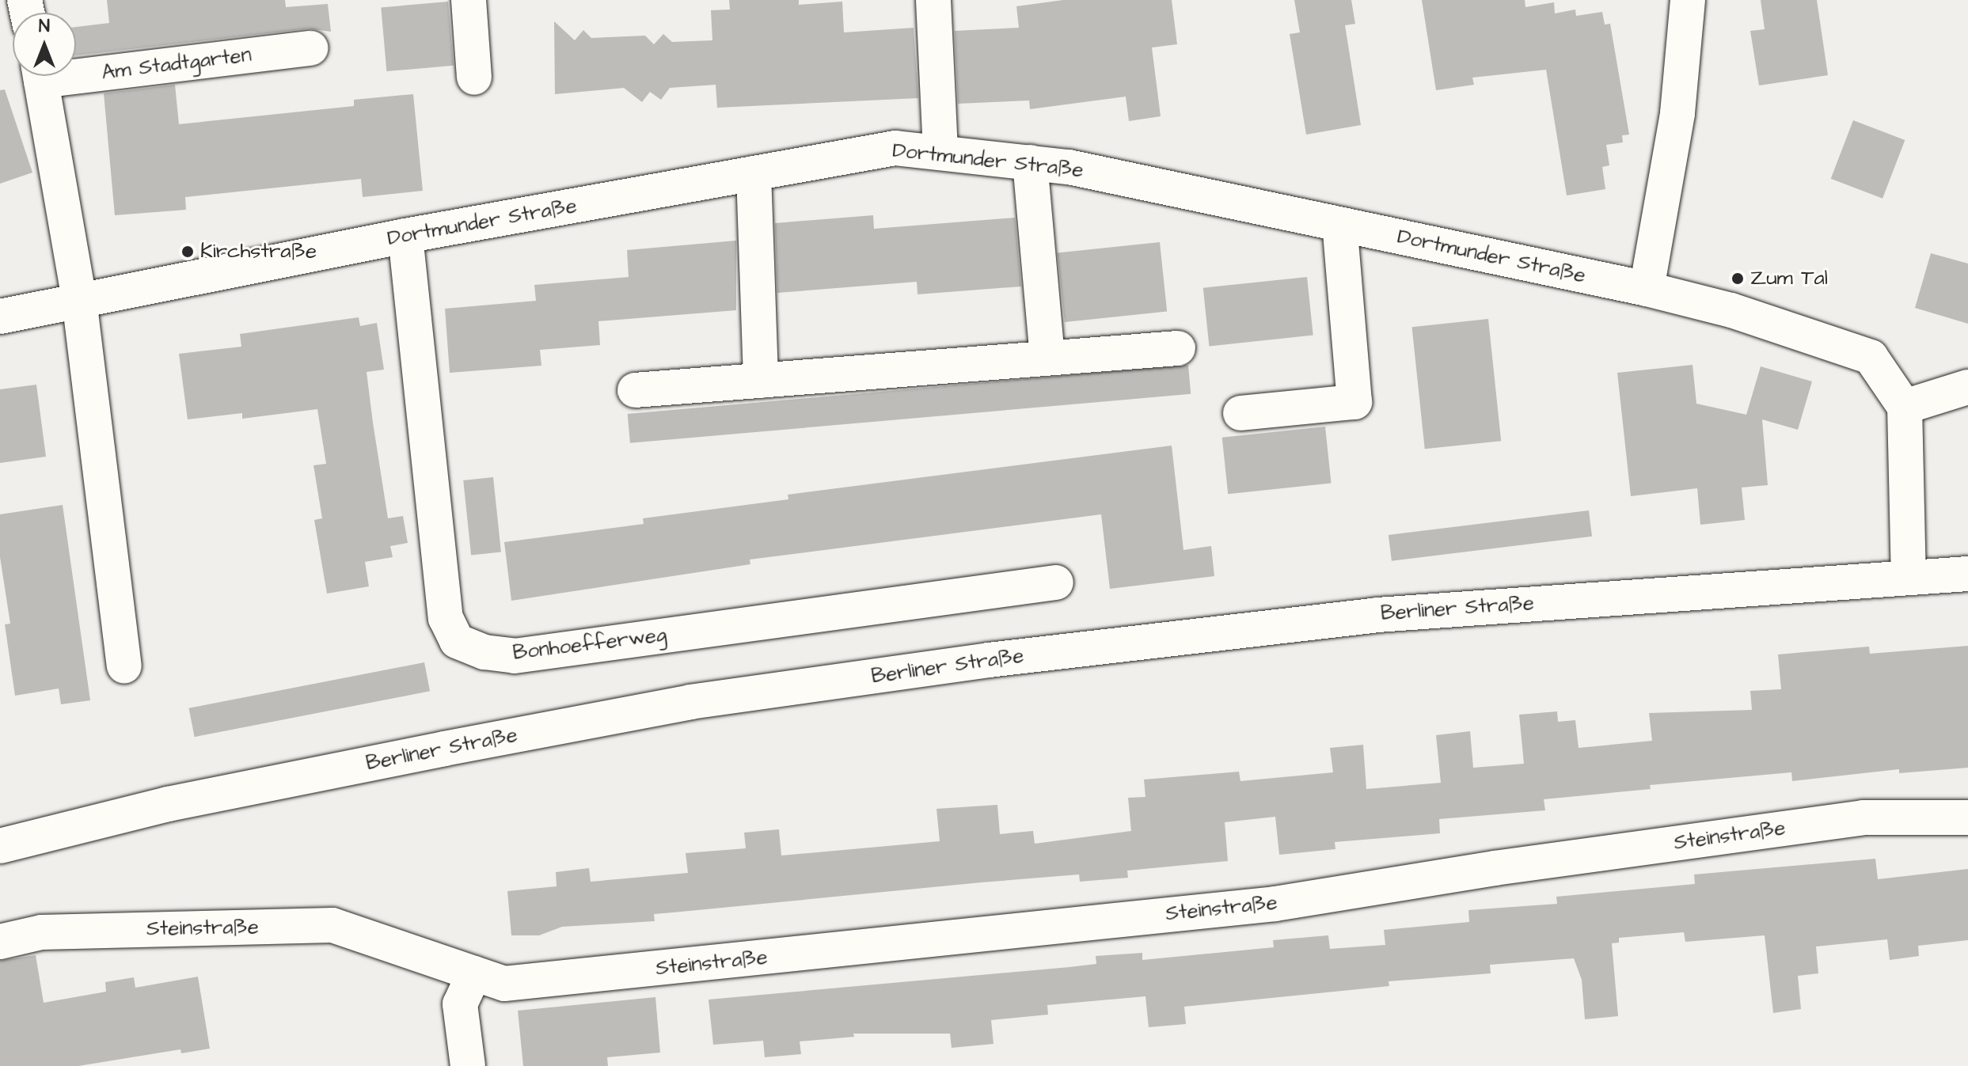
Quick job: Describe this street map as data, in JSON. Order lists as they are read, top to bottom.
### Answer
{
  "streets": {
    "street": [
      "Am Stadtgarten",
      "Dortmunder Straße",
      "Berliner Straße",
      "Bonhoefferweg",
      "Steinstraße"
    ]
  },
  "crossings": [
    ["Am Stadtgarten", "Dortmunder Straße"],
    ["Dortmunder Straße", "Bonhoefferweg"]
  ],
  "places": ["Kirchstraße", "Zum Tal"],
  "north": "top"
}
